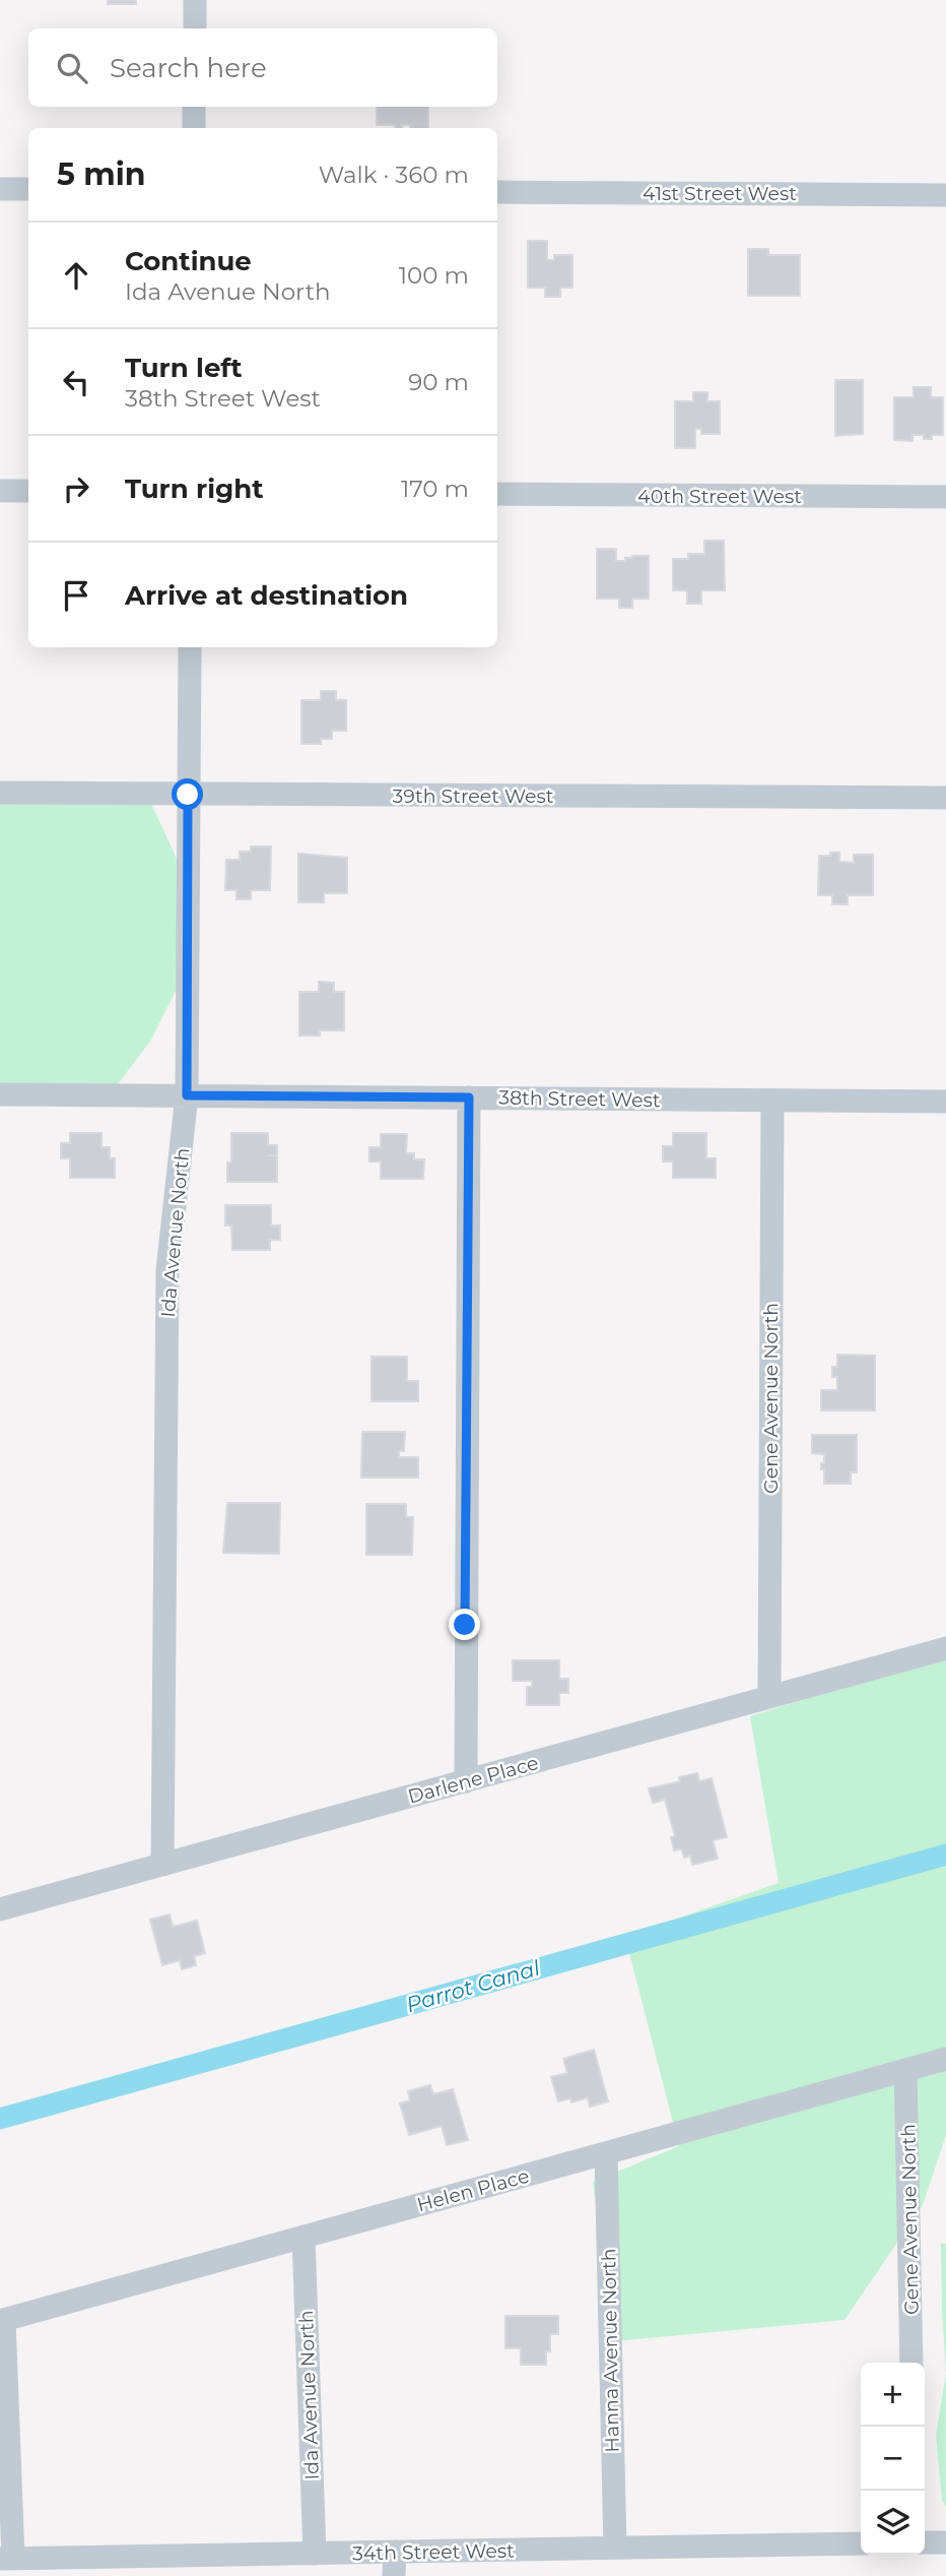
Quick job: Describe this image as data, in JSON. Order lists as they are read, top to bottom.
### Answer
{
  "streets": {
    "street": [
      "41st Street West",
      "40th Street West",
      "39th Street West",
      "38th Street West",
      "Ida Avenue North",
      "Gene Avenue North",
      "Darlene Place",
      "Helen Place",
      "Hanna Avenue North",
      "34th Street West"
    ]
  },
  "crossings": [
    ["39th Street West", "Ida Avenue North"],
    ["38th Street West", "Ida Avenue North"],
    ["38th Street West", "Gene Avenue North"],
    ["Ida Avenue North", "Darlene Place"],
    ["Ida Avenue North", "Helen Place"],
    ["Ida Avenue North", "34th Street West"],
    ["Gene Avenue North", "Darlene Place"],
    ["Gene Avenue North", "Helen Place"],
    ["Helen Place", "Hanna Avenue North"],
    ["Hanna Avenue North", "34th Street West"]
  ],
  "water": ["Parrot Canal"],
  "page": {
    "search": "Search here",
    "heading": ["5 min", "Walk · 360 m"],
    "list": [
      ["Continue", "Ida Avenue North", "100 m"],
      ["Turn left", "38th Street West", "90 m"],
      ["Turn right", "170 m"],
      "Arrive at destination"
    ],
    "map_buttons": ["+", "−"]
  }
}
